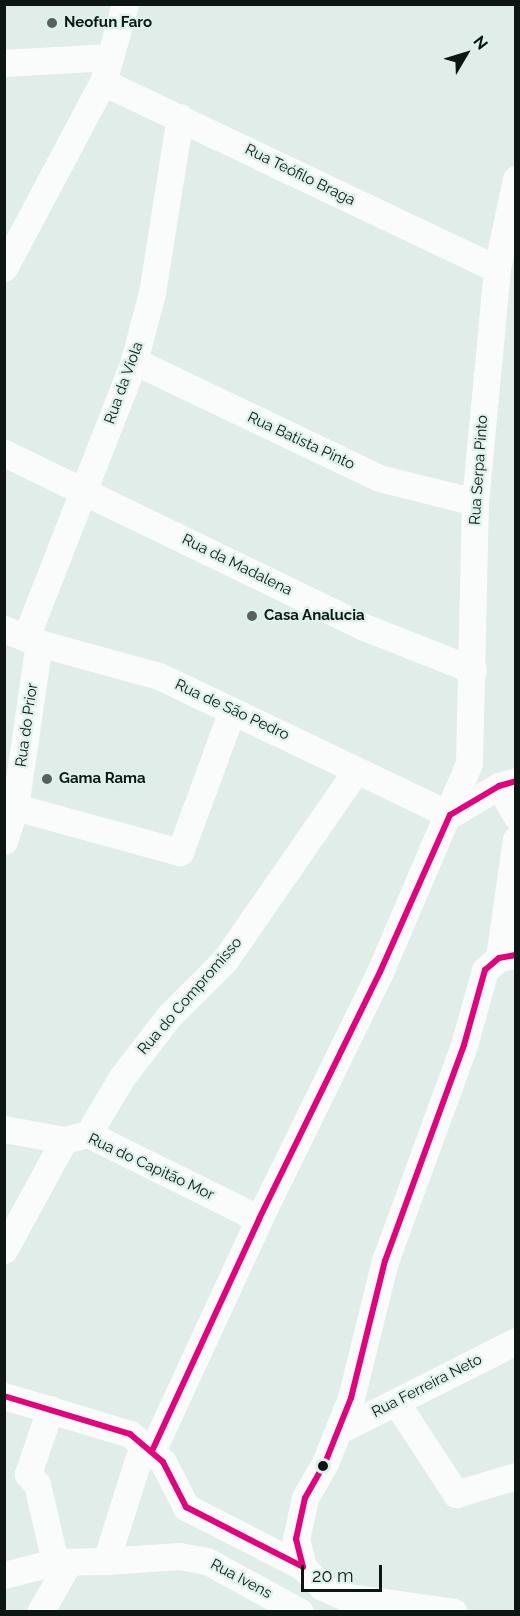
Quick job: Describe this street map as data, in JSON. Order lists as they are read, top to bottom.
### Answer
{
  "streets": {
    "street": [
      "Rua Teófilo Braga",
      "Rua da Viola",
      "Rua Batista Pinto",
      "Rua Serpa Pinto",
      "Rua da Madalena",
      "Rua de São Pedro",
      "Rua do Prior",
      "Rua do Compromisso",
      "Rua do Capitão Mor",
      "Rua Ferreira Neto",
      "Rua Ivens"
    ]
  },
  "crossings": [
    ["Rua Teófilo Braga", "Rua da Viola"],
    ["Rua Teófilo Braga", "Rua Serpa Pinto"],
    ["Rua da Viola", "Rua Batista Pinto"],
    ["Rua da Viola", "Rua da Madalena"],
    ["Rua da Viola", "Rua de São Pedro"],
    ["Rua da Viola", "Rua do Prior"],
    ["Rua Batista Pinto", "Rua Serpa Pinto"],
    ["Rua Serpa Pinto", "Rua da Madalena"],
    ["Rua Serpa Pinto", "Rua de São Pedro"],
    ["Rua Serpa Pinto", "Rua do Capitão Mor"],
    ["Rua de São Pedro", "Rua do Prior"],
    ["Rua de São Pedro", "Rua do Compromisso"],
    ["Rua do Compromisso", "Rua do Capitão Mor"]
  ],
  "places": ["Neofun Faro", "Casa Analucia", "Gama Rama"],
  "scale_bar": "20 m",
  "north": "top right"
}
